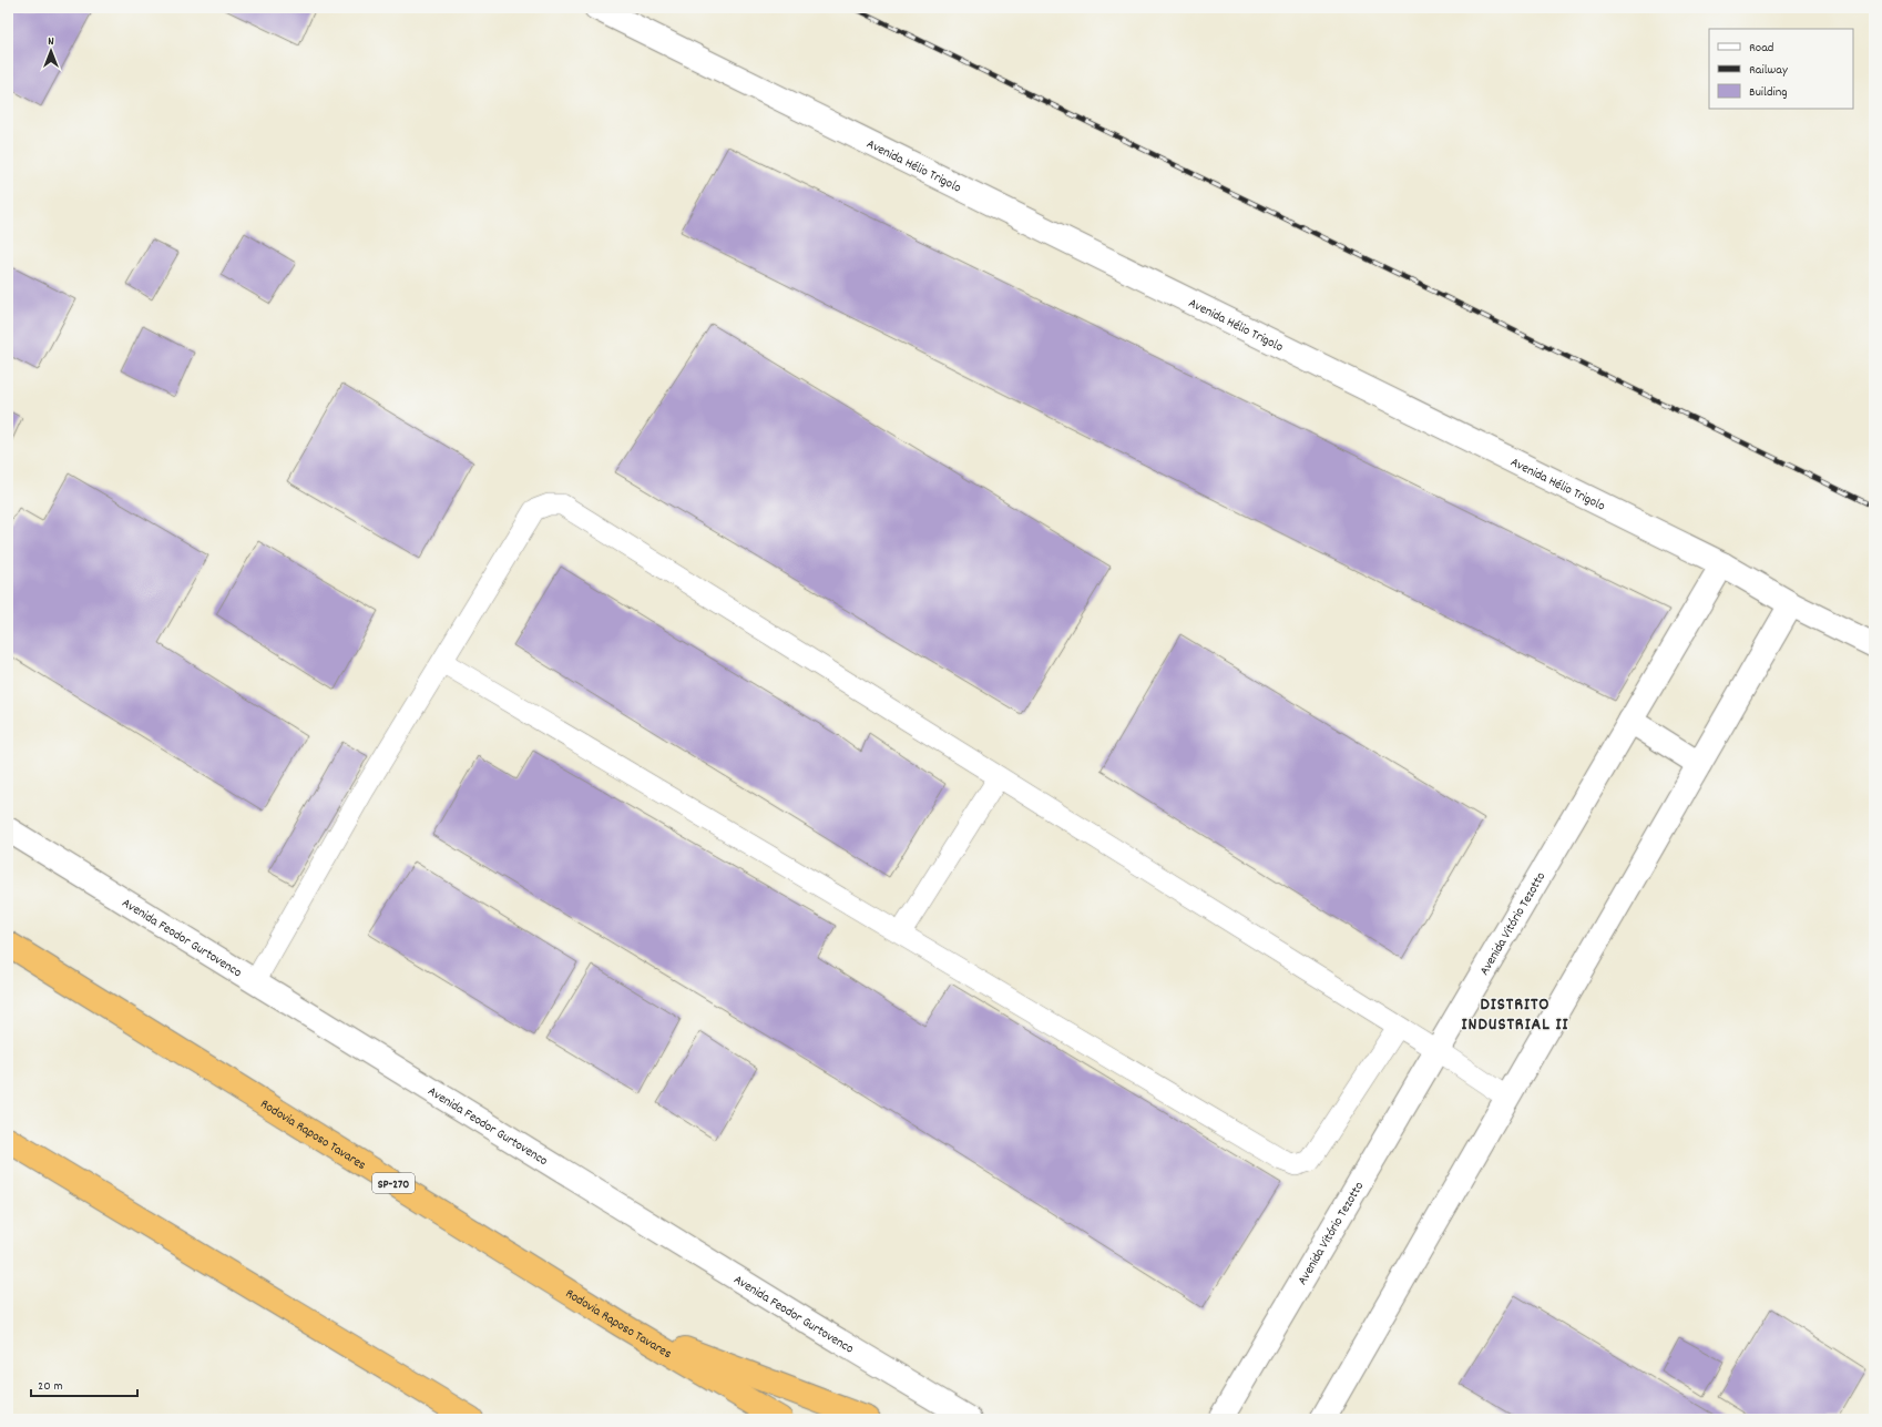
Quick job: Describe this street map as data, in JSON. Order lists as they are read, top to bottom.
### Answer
{
  "streets": {
    "highway": ["Rodovia Raposo Tavares", "SP-270"],
    "street": ["Avenida Hélio Trigolo", "Avenida Vitório Tezotto", "Avenida Feodor Gurtovenco"]
  },
  "crossings": [
    ["Avenida Hélio Trigolo", "Avenida Vitório Tezotto"]
  ],
  "districts": ["DISTRITO INDUSTRIAL II"],
  "legend": ["Road", "Railway", "Building"],
  "scale_bar": "20 m",
  "north": "top"
}
